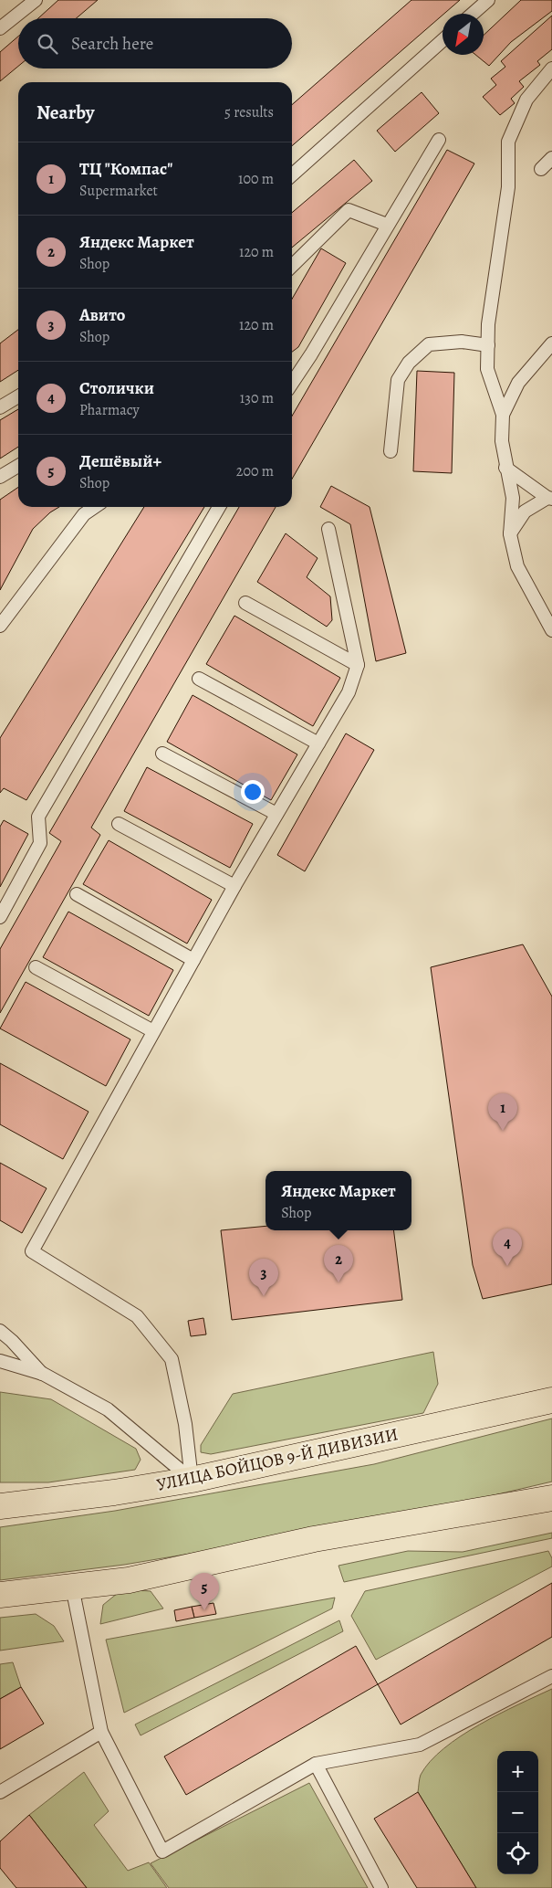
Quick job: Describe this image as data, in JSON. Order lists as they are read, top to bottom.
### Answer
{
  "streets": {
    "main road": ["УЛИЦА БОЙЦОВ 9-Й ДИВИЗИИ"]
  },
  "north": "bottom left",
  "page": {
    "search": "Search here",
    "heading": ["Nearby", "5 results"],
    "list": [
      {
        "mark": "1",
        "name": "ТЦ \"Компас\"",
        "note": "Supermarket",
        "value": "100 m"
      },
      {
        "mark": "2",
        "name": "Яндекс Маркет",
        "note": "Shop",
        "value": "120 m"
      },
      {
        "mark": "3",
        "name": "Авито",
        "note": "Shop",
        "value": "120 m"
      },
      {
        "mark": "4",
        "name": "Столички",
        "note": "Pharmacy",
        "value": "130 m"
      },
      {
        "mark": "5",
        "name": "Дешёвый+",
        "note": "Shop",
        "value": "200 m"
      }
    ],
    "pins": [
      "1",
      "4",
      "2",
      "3",
      "5"
    ],
    "popup": ["Яндекс Маркет", "Shop"],
    "map_buttons": ["+", "−"]
  }
}
